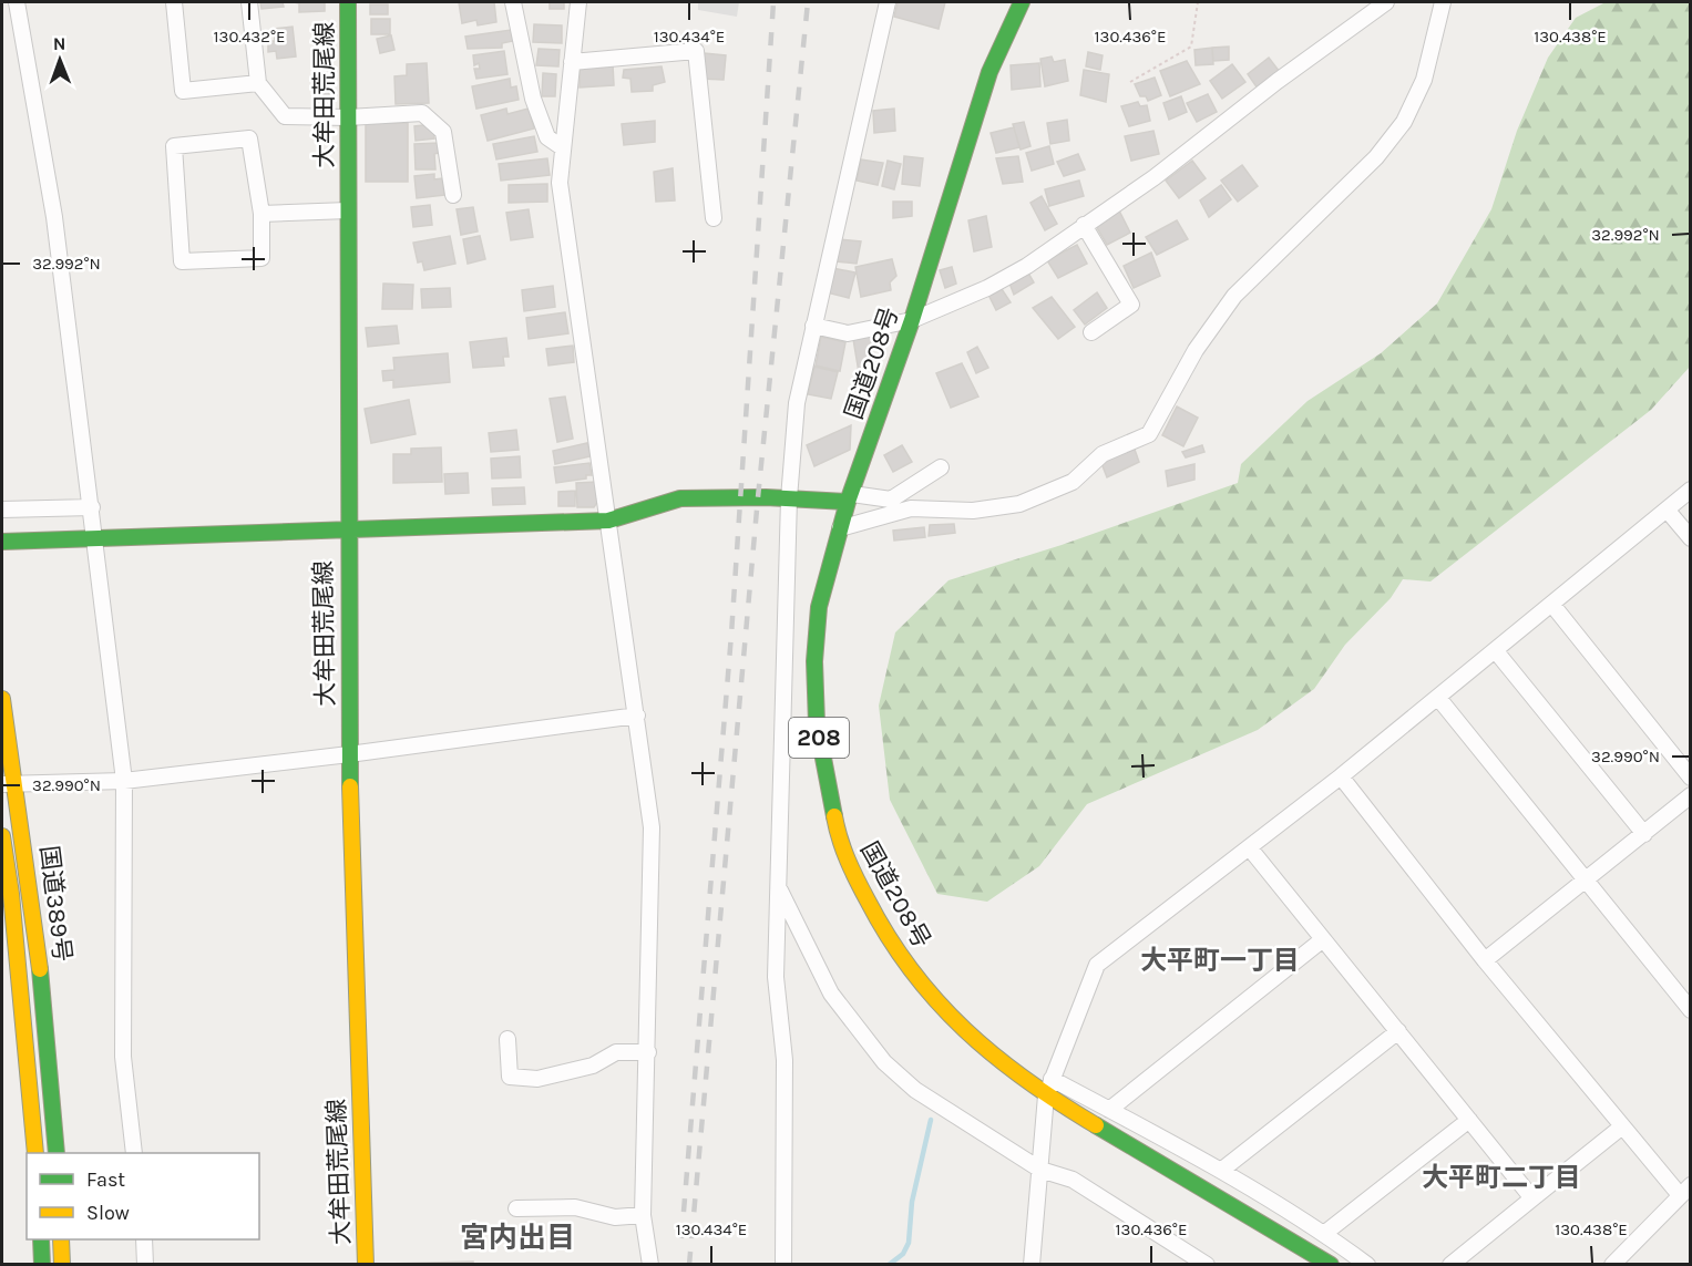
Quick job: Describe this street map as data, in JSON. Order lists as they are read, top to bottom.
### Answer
{
  "streets": {
    "main road": [
      "大牟田荒尾線",
      "国道208号",
      "208",
      "国道389号"
    ]
  },
  "districts": ["大平町一丁目", "大平町二丁目", "宮内出目"],
  "legend": ["Fast", "Slow"],
  "north": "top",
  "coordinates": [
    "130.432°E",
    "130.434°E",
    "130.436°E",
    "130.438°E",
    "32.992°N",
    "32.990°N"
  ]
}
